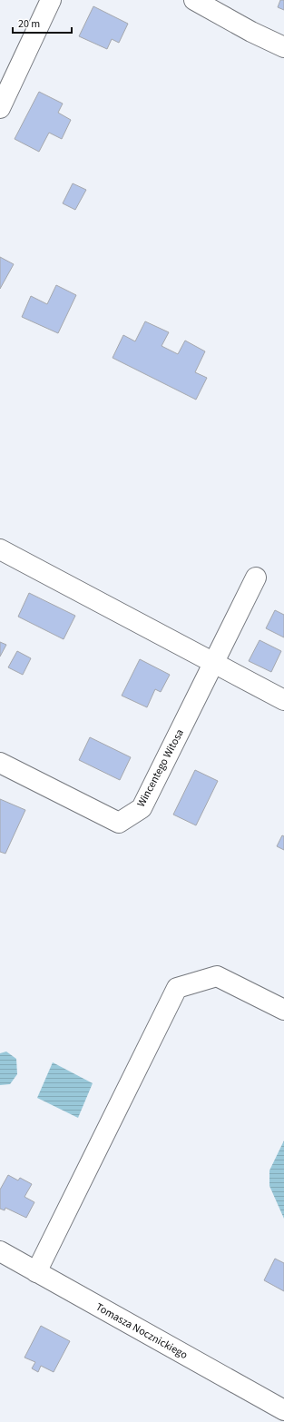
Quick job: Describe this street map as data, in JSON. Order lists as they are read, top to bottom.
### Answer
{
  "streets": {
    "street": ["Wincentego Witosa", "Tomasza Nocznickiego"]
  },
  "scale_bar": "20 m"
}
